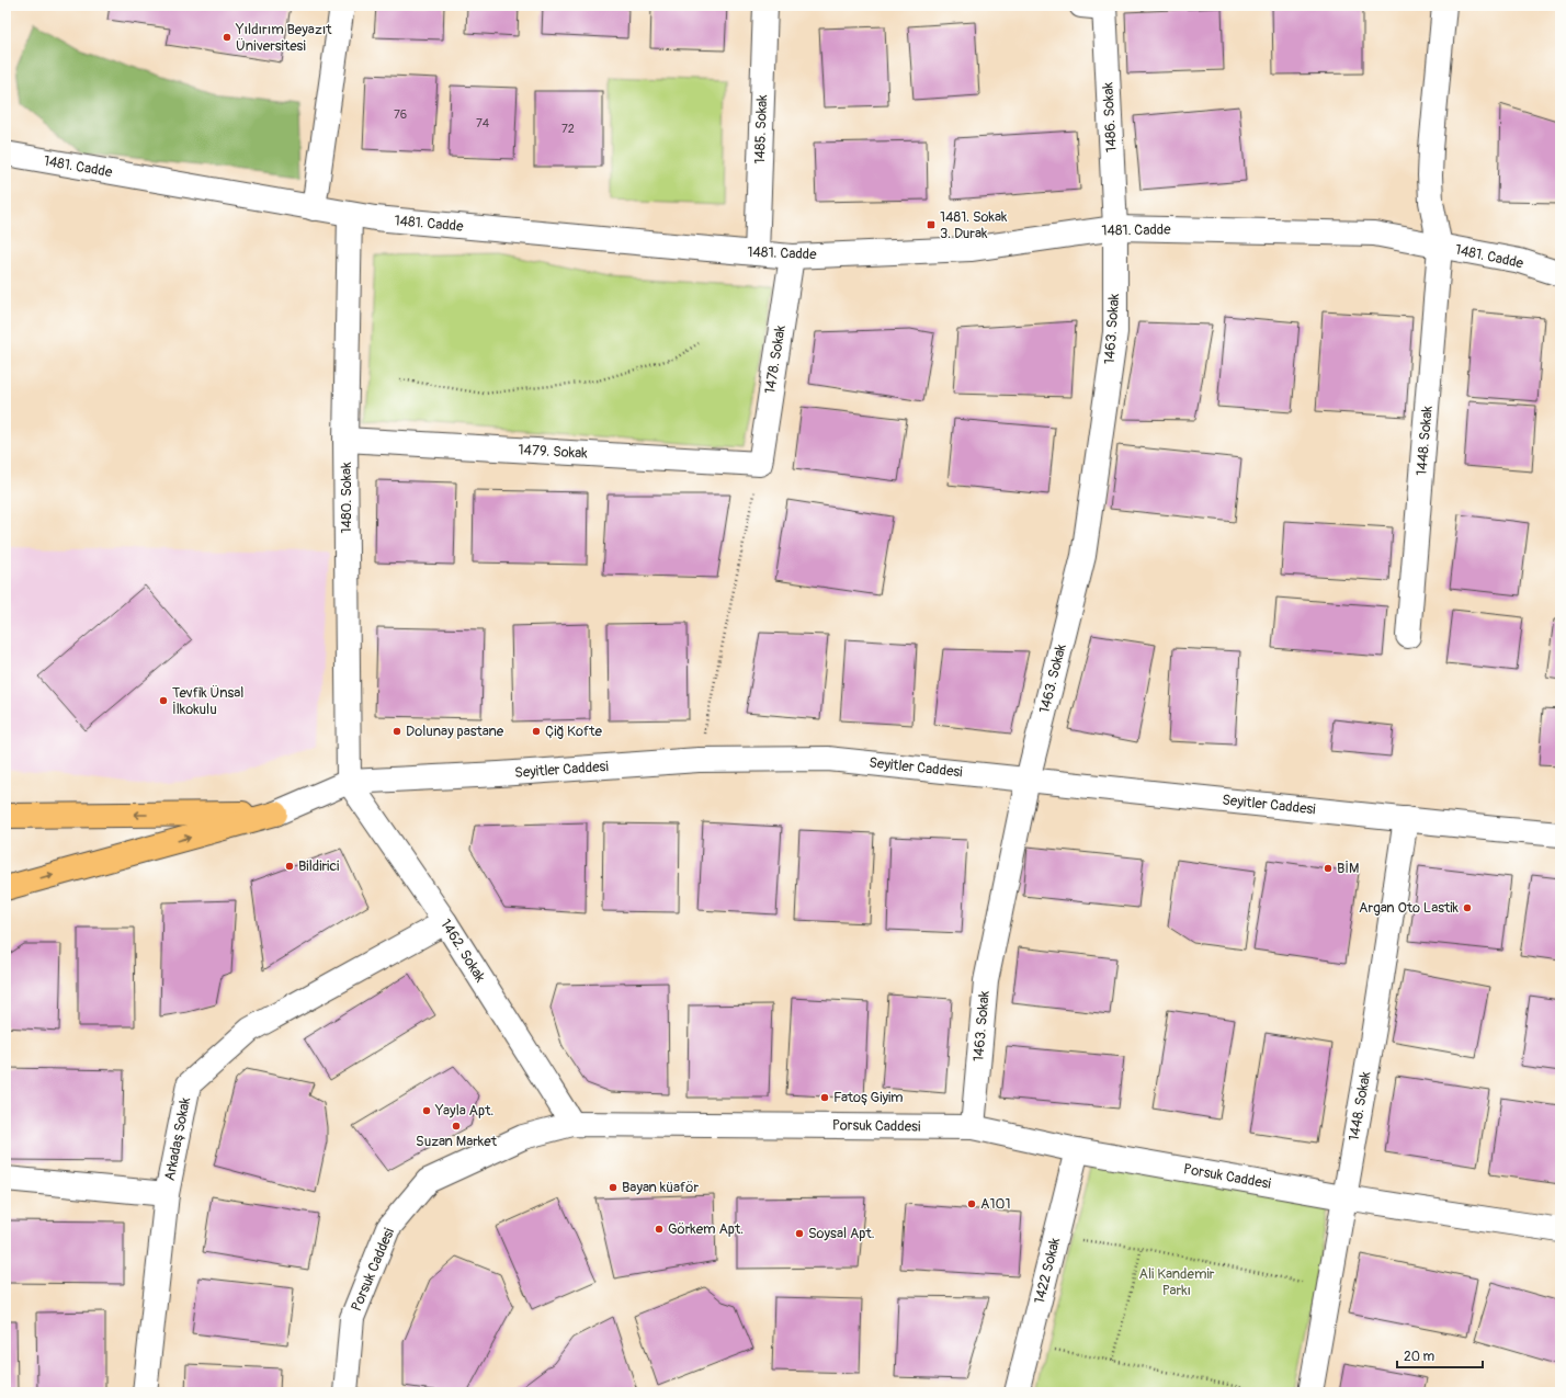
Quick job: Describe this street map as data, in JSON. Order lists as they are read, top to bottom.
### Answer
{
  "streets": {
    "street": [
      "1486. Sokak",
      "1485. Sokak",
      "1481. Cadde",
      "1463. Sokak",
      "1478. Sokak",
      "1448. Sokak",
      "1479. Sokak",
      "1480. Sokak",
      "Seyitler Caddesi",
      "1462. Sokak",
      "Porsuk Caddesi",
      "Arkadaş Sokak",
      "1422 Sokak"
    ]
  },
  "crossings": [
    ["1486. Sokak", "1481. Cadde"],
    ["1486. Sokak", "1463. Sokak"],
    ["1485. Sokak", "1481. Cadde"],
    ["1481. Cadde", "1463. Sokak"],
    ["1481. Cadde", "1478. Sokak"],
    ["1481. Cadde", "1448. Sokak"],
    ["1481. Cadde", "1480. Sokak"],
    ["1463. Sokak", "Seyitler Caddesi"],
    ["1463. Sokak", "Porsuk Caddesi"],
    ["1478. Sokak", "1479. Sokak"],
    ["1448. Sokak", "Seyitler Caddesi"],
    ["1448. Sokak", "Porsuk Caddesi"],
    ["1479. Sokak", "1480. Sokak"],
    ["1480. Sokak", "Seyitler Caddesi"],
    ["1480. Sokak", "1462. Sokak"],
    ["Seyitler Caddesi", "1462. Sokak"],
    ["1462. Sokak", "Porsuk Caddesi"],
    ["1462. Sokak", "Arkadaş Sokak"],
    ["Porsuk Caddesi", "1422 Sokak"]
  ],
  "parks": ["Ali Kandemir Parkı"],
  "places": {
    "other": [
      "Yıldırım Beyazıt Üniversitesi",
      "Tevfik Ünsal İlkokulu",
      "Dolunay pastane",
      "Çiğ Kofte",
      "Bildirici",
      "BİM",
      "Argan Oto Lastik",
      "Fatoş Giyim",
      "Yayla Apt.",
      "Suzan Market",
      "Bayan küaför",
      "A101",
      "Görkem Apt.",
      "Soysal Apt."
    ],
    "transit": ["1481. Sokak 3. Durak"]
  },
  "house_numbers": ["76", "74", "72"],
  "scale_bar": "20 m"
}
